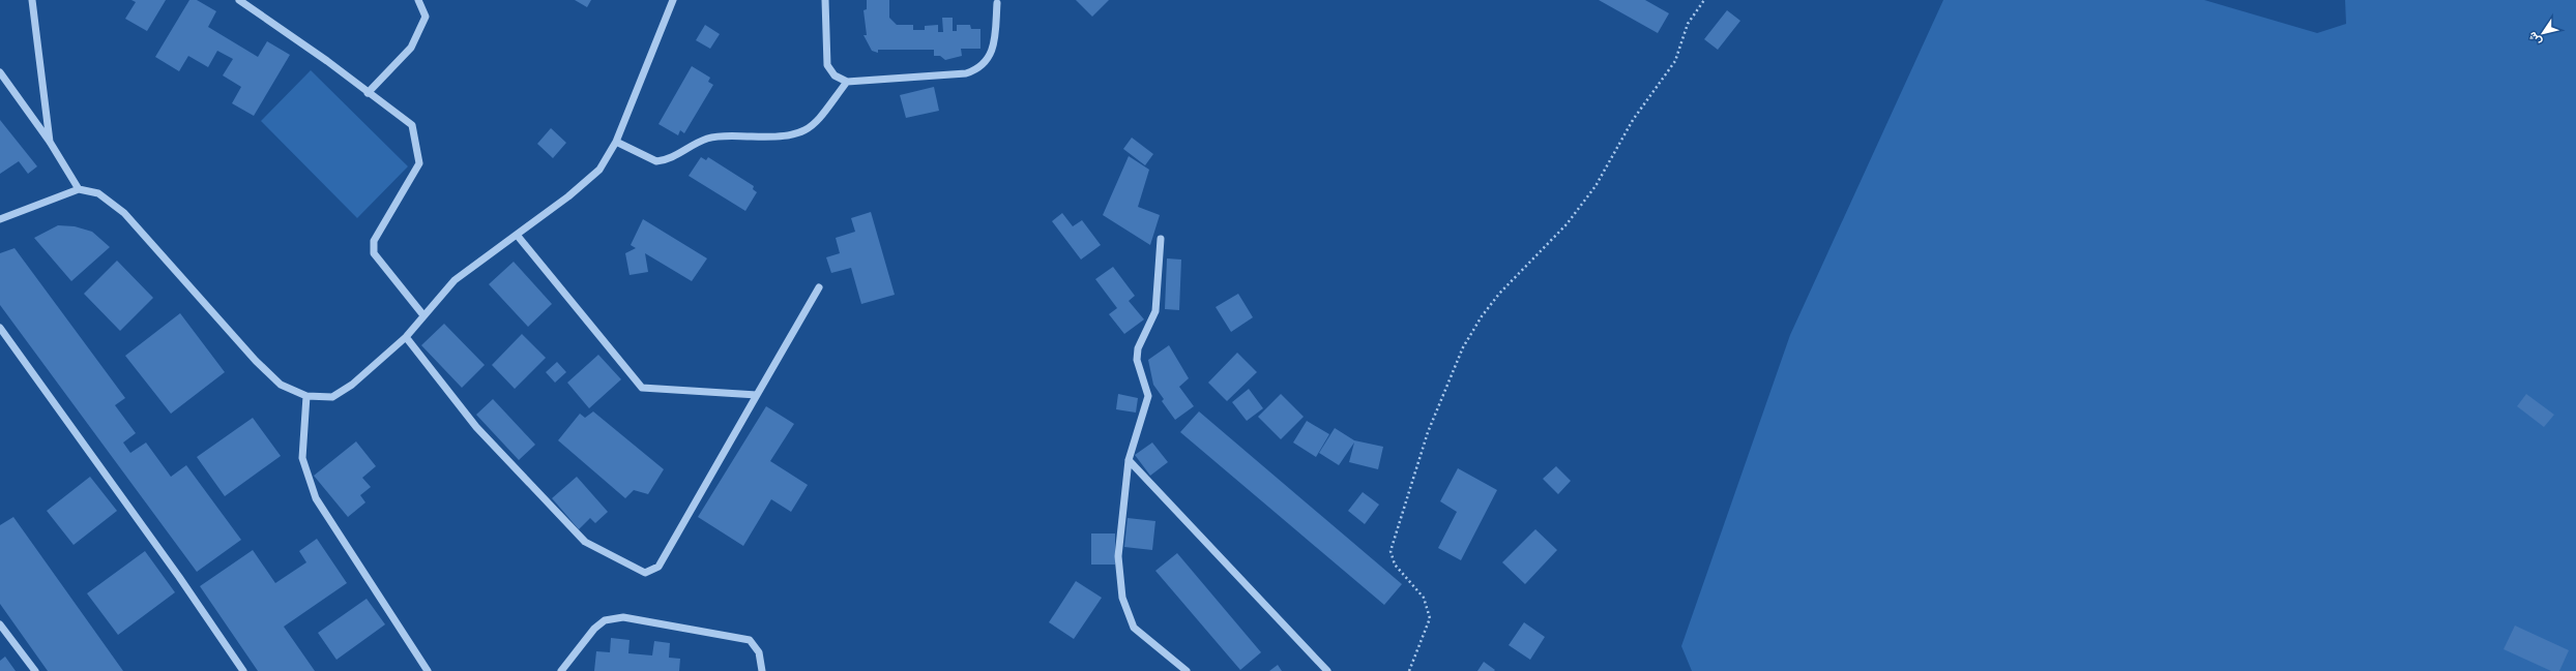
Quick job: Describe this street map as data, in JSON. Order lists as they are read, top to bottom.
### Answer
{
  "north": "bottom left"
}
